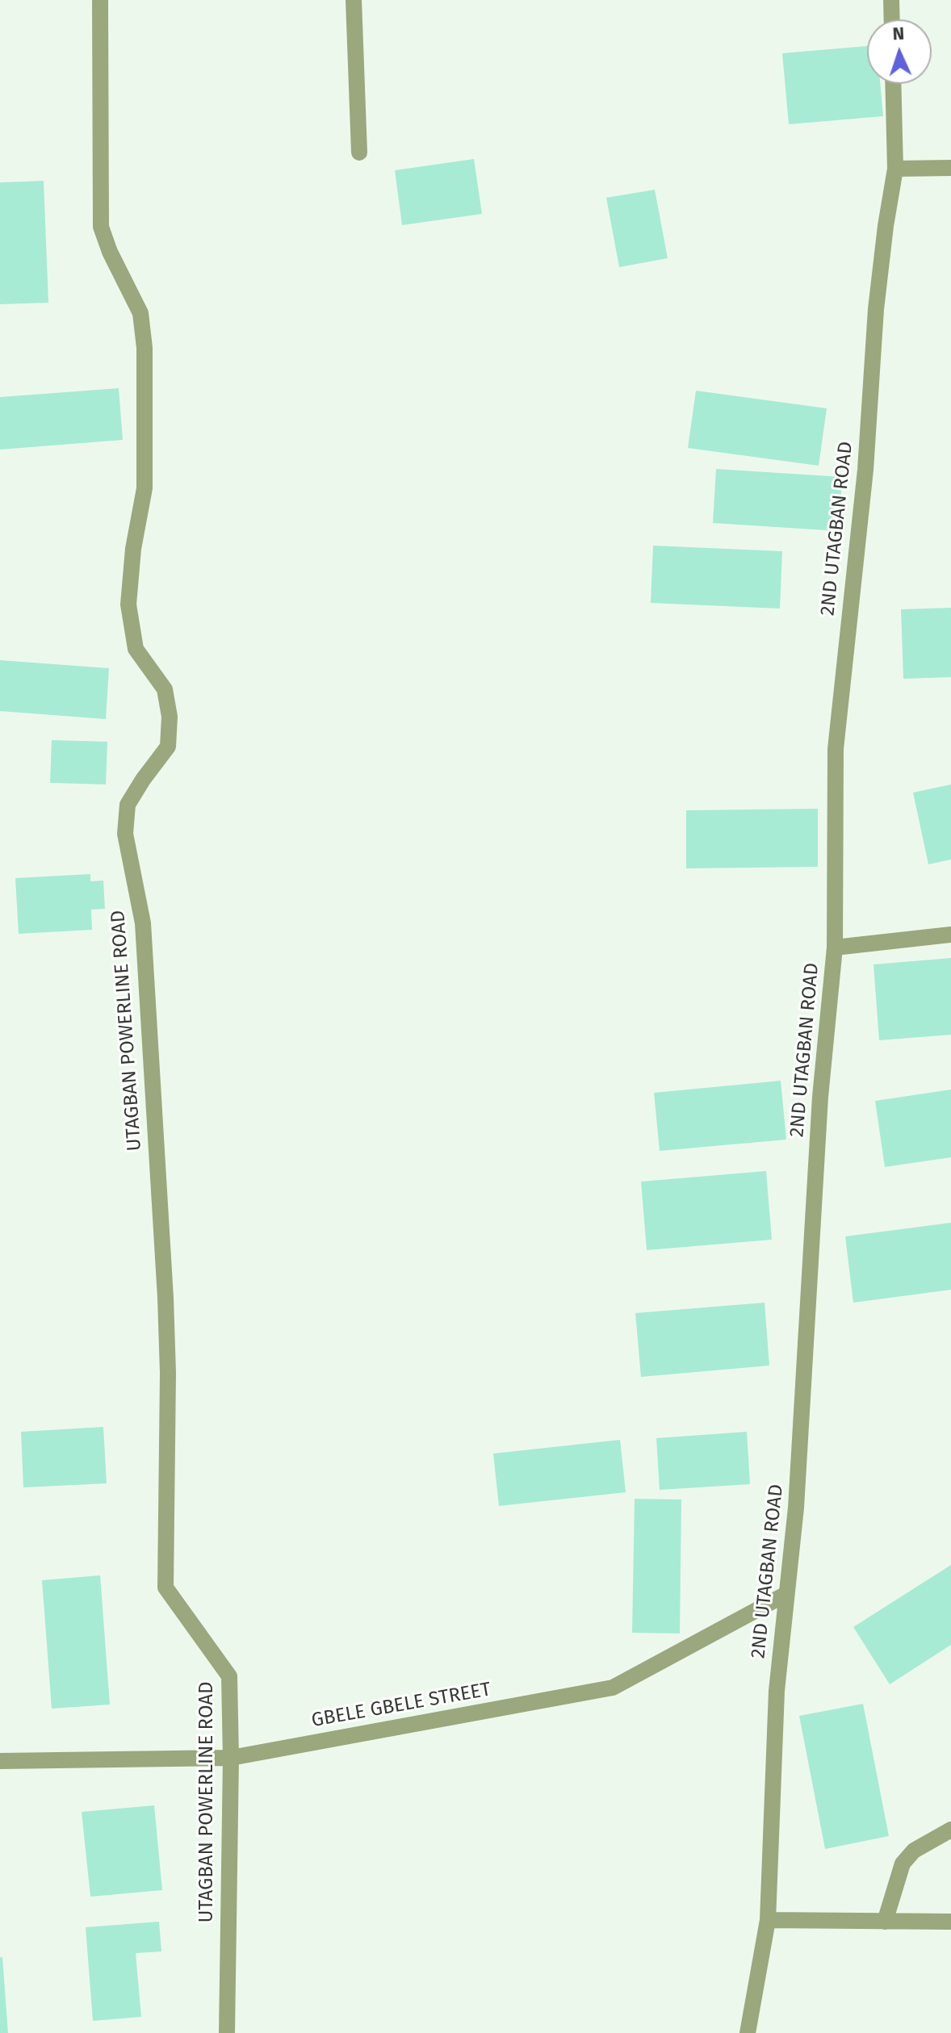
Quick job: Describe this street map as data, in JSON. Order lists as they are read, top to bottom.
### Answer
{
  "streets": {
    "street": ["2ND UTAGBAN ROAD", "UTAGBAN POWERLINE ROAD", "GBELE GBELE STREET"]
  },
  "crossings": [
    ["2ND UTAGBAN ROAD", "GBELE GBELE STREET"],
    ["UTAGBAN POWERLINE ROAD", "GBELE GBELE STREET"]
  ],
  "north": "top"
}
